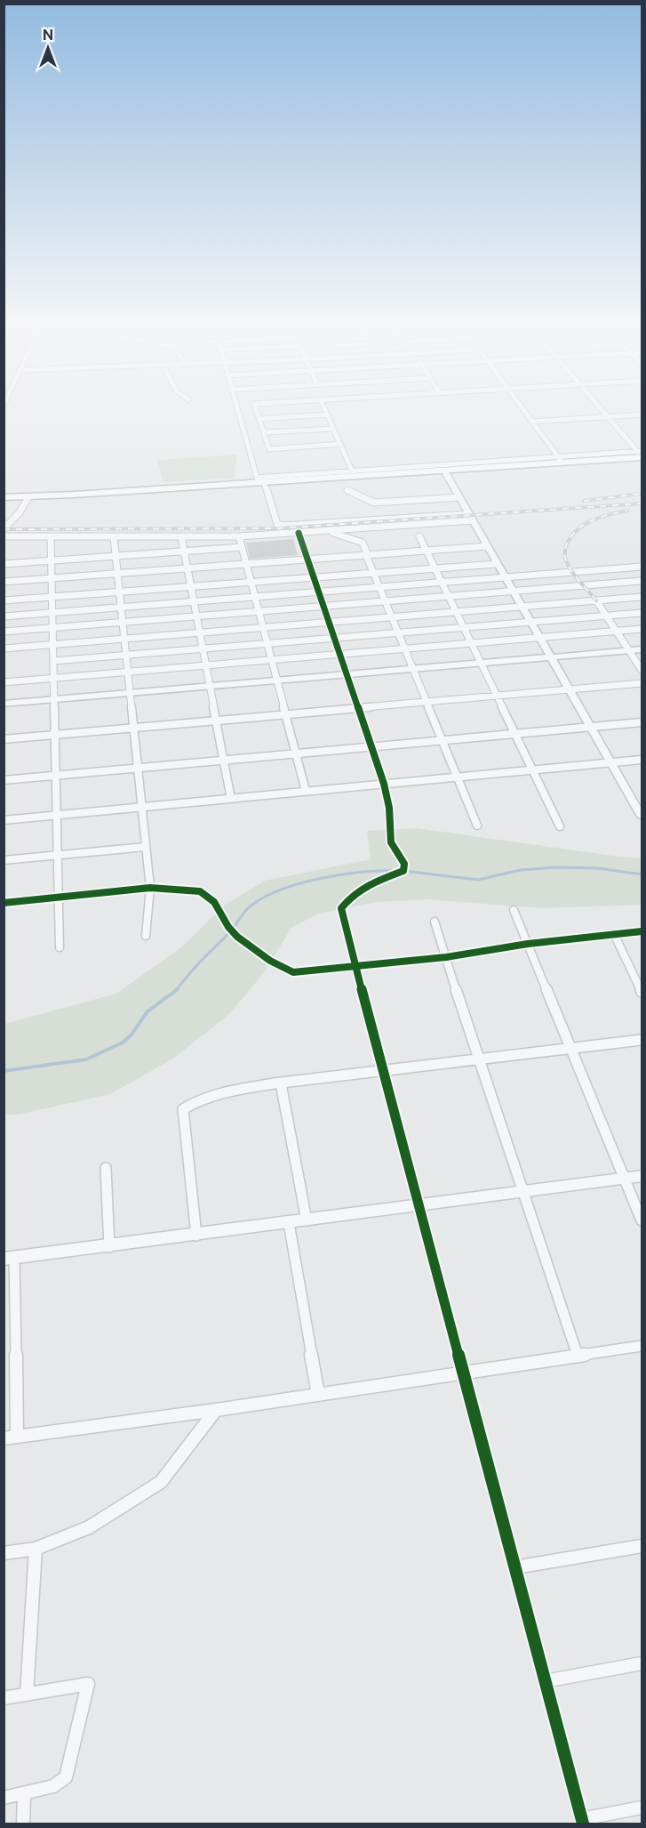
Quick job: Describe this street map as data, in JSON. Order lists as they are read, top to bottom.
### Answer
{
  "north": "top"
}
